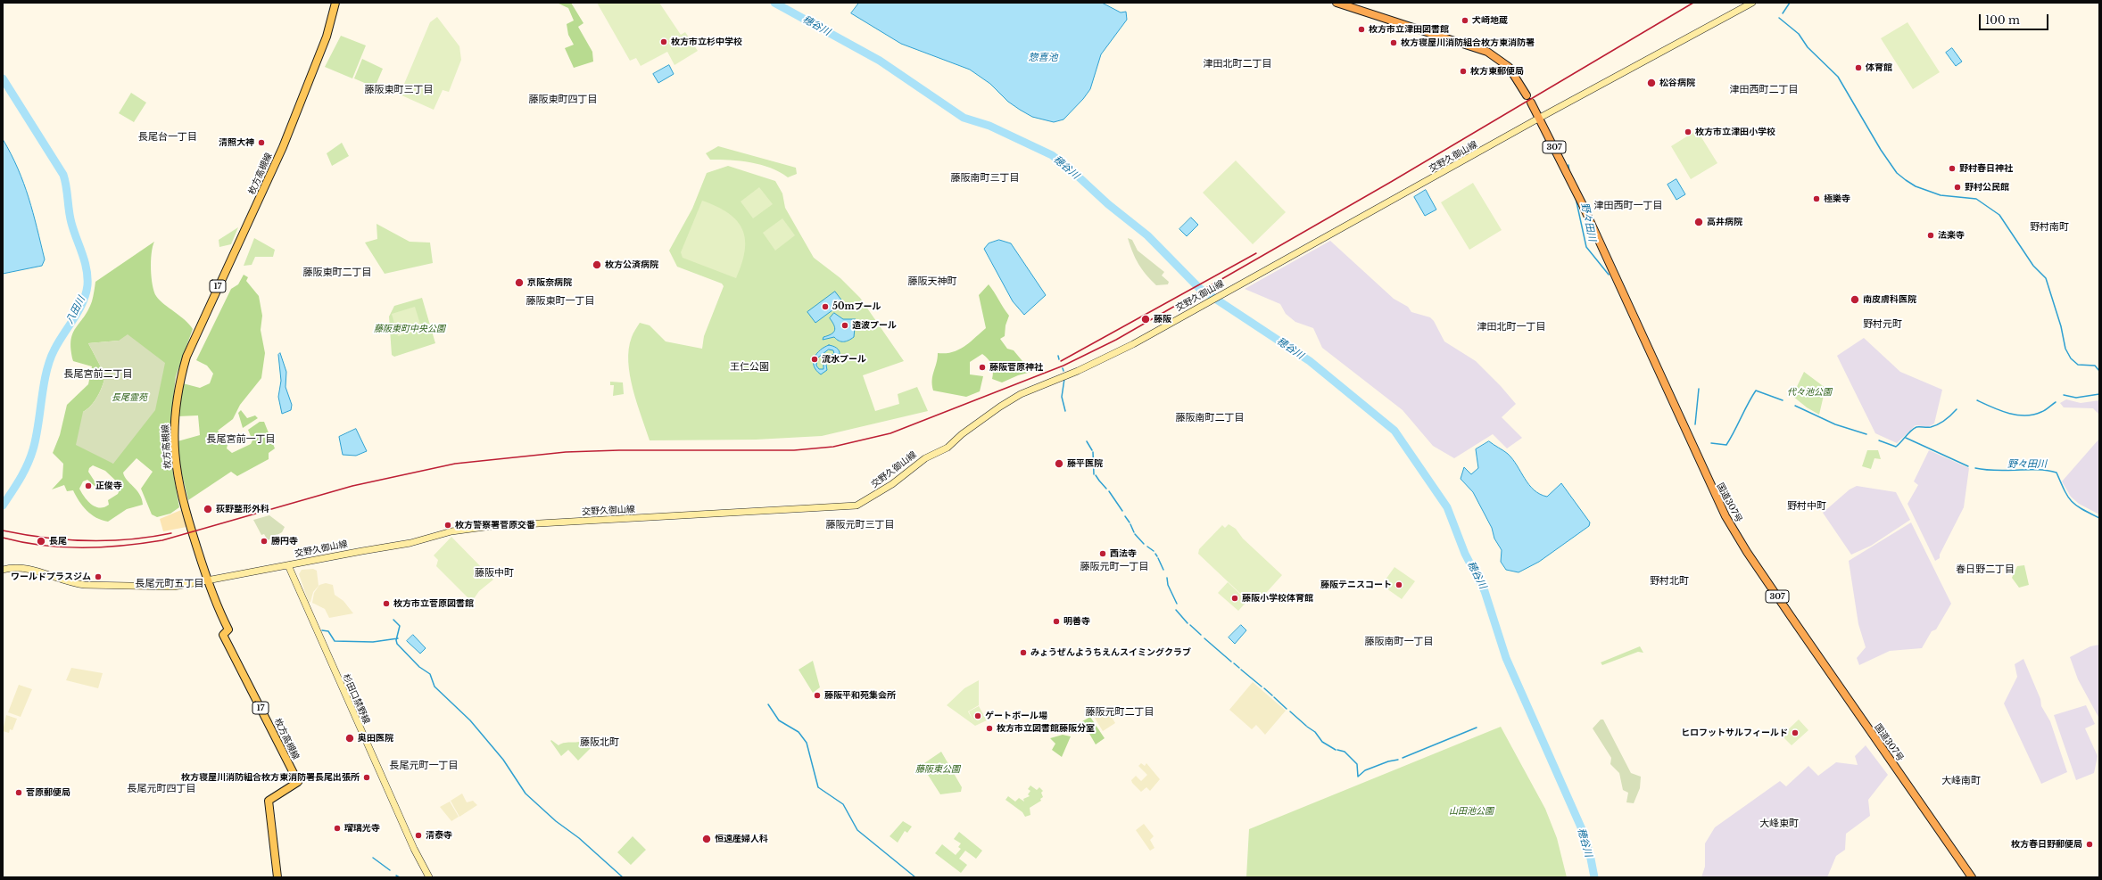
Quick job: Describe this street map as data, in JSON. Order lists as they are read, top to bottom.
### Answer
{
  "streets": {
    "highway": ["307", "国道307号"],
    "main road": [
      "交野久御山線",
      "枚方高槻線",
      "17",
      "杉田口禁野線"
    ]
  },
  "crossings": [
    ["交野久御山線", "枚方高槻線"],
    ["交野久御山線", "国道307号"],
    ["交野久御山線", "杉田口禁野線"]
  ],
  "districts": [
    "津田北町二丁目",
    "藤阪東町三丁目",
    "津田西町二丁目",
    "藤阪東町四丁目",
    "長尾台一丁目",
    "藤阪南町三丁目",
    "津田西町一丁目",
    "野村南町",
    "藤阪東町二丁目",
    "藤阪天神町",
    "藤阪東町一丁目",
    "野村元町",
    "津田北町一丁目",
    "王仁公園",
    "長尾宮前二丁目",
    "藤阪南町二丁目",
    "長尾宮前一丁目",
    "野村中町",
    "藤阪元町三丁目",
    "藤阪元町一丁目",
    "春日野二丁目",
    "藤阪中町",
    "野村北町",
    "長尾元町五丁目",
    "藤阪南町一丁目",
    "藤阪元町二丁目",
    "藤阪北町",
    "長尾元町一丁目",
    "大峰南町",
    "長尾元町四丁目",
    "大峰東町"
  ],
  "water": [
    "穂谷川",
    "惣喜池",
    "野々田川",
    "八田川"
  ],
  "parks": [
    "藤阪東町中央公園",
    "代々池公園",
    "長尾霊苑",
    "藤阪東公園",
    "山田池公園"
  ],
  "places": [
    "犬崎地蔵",
    "枚方市立津田図書館",
    "枚方市立杉中学校",
    "枚方寝屋川消防組合枚方東消防署",
    "体育館",
    "枚方東郵便局",
    "松谷病院",
    "枚方市立津田小学校",
    "清照大神",
    "野村春日神社",
    "野村公民館",
    "極樂寺",
    "高井病院",
    "法楽寺",
    "枚方公済病院",
    "京阪奈病院",
    "南皮膚科医院",
    "50mプール",
    "藤阪",
    "造波プール",
    "流水プール",
    "藤阪菅原神社",
    "藤平医院",
    "正俊寺",
    "荻野整形外科",
    "枚方警察署菅原交番",
    "長尾",
    "勝円寺",
    "西法寺",
    "ワールドプラスジム",
    "藤阪テニスコート",
    "藤阪小学校体育館",
    "枚方市立菅原図書館",
    "明善寺",
    "みょうぜんようちえんスイミングクラブ",
    "藤阪平和苑集会所",
    "ゲートボール場",
    "枚方市立図書館藤阪分室",
    "ヒロフットサルフィールド",
    "奥田医院",
    "枚方寝屋川消防組合枚方東消防署長尾出張所",
    "菅原郵便局",
    "瑠璃光寺",
    "清泰寺",
    "恒遠産婦人科",
    "枚方春日野郵便局"
  ],
  "scale_bar": "100 m"
}
